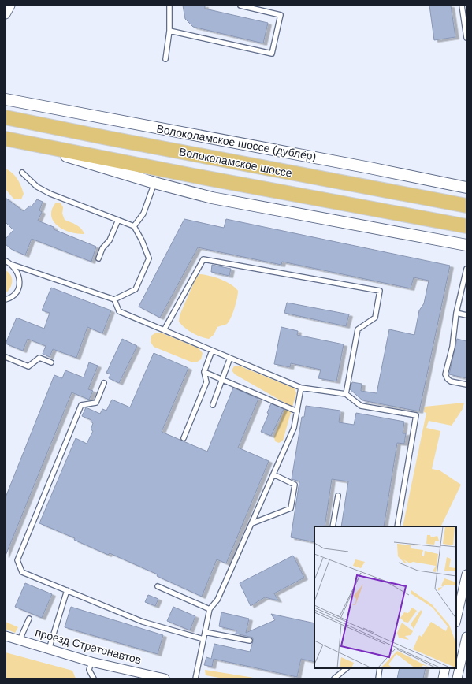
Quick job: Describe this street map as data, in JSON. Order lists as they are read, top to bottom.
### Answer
{
  "streets": {
    "main road": ["Волоколамское шоссе"],
    "street": ["Волоколамское шоссе (дублёр)", "проезд Стратонавтов"]
  }
}
